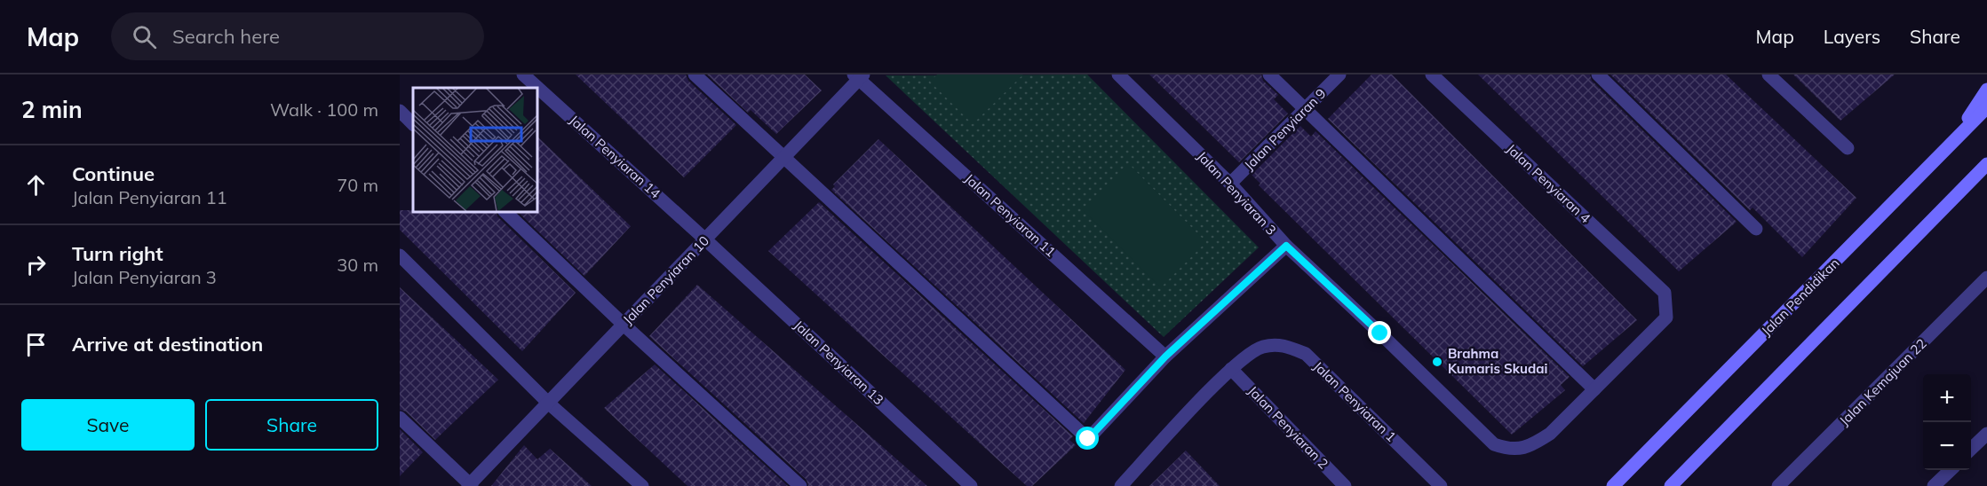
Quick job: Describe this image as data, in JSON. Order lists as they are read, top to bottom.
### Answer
{
  "streets": {
    "main road": ["Jalan Pendidikan"],
    "street": [
      "Jalan Penyiaran 9",
      "Jalan Penyiaran 14",
      "Jalan Penyiaran 4",
      "Jalan Penyiaran 3",
      "Jalan Penyiaran 11",
      "Jalan Penyiaran 10",
      "Jalan Penyiaran 13",
      "Jalan Kemajuan 22",
      "Jalan Penyiaran 1",
      "Jalan Penyiaran 2"
    ]
  },
  "crossings": [
    ["Jalan Penyiaran 9", "Jalan Penyiaran 3"],
    ["Jalan Penyiaran 14", "Jalan Penyiaran 10"],
    ["Jalan Penyiaran 14", "Jalan Penyiaran 13"],
    ["Jalan Penyiaran 4", "Jalan Penyiaran 3"],
    ["Jalan Penyiaran 11", "Jalan Penyiaran 10"],
    ["Jalan Penyiaran 10", "Jalan Penyiaran 13"],
    ["Jalan Penyiaran 1", "Jalan Penyiaran 2"]
  ],
  "places": ["Brahma Kumaris Skudai"],
  "page": {
    "header": "Map",
    "search": "Search here",
    "nav": ["Map", "Layers", "Share"],
    "heading": ["2 min", "Walk · 100 m"],
    "list": [
      ["Continue", "Jalan Penyiaran 11", "70 m"],
      ["Turn right", "Jalan Penyiaran 3", "30 m"],
      "Arrive at destination"
    ],
    "map_buttons": ["+", "−"],
    "buttons": ["Save", "Share"]
  }
}
